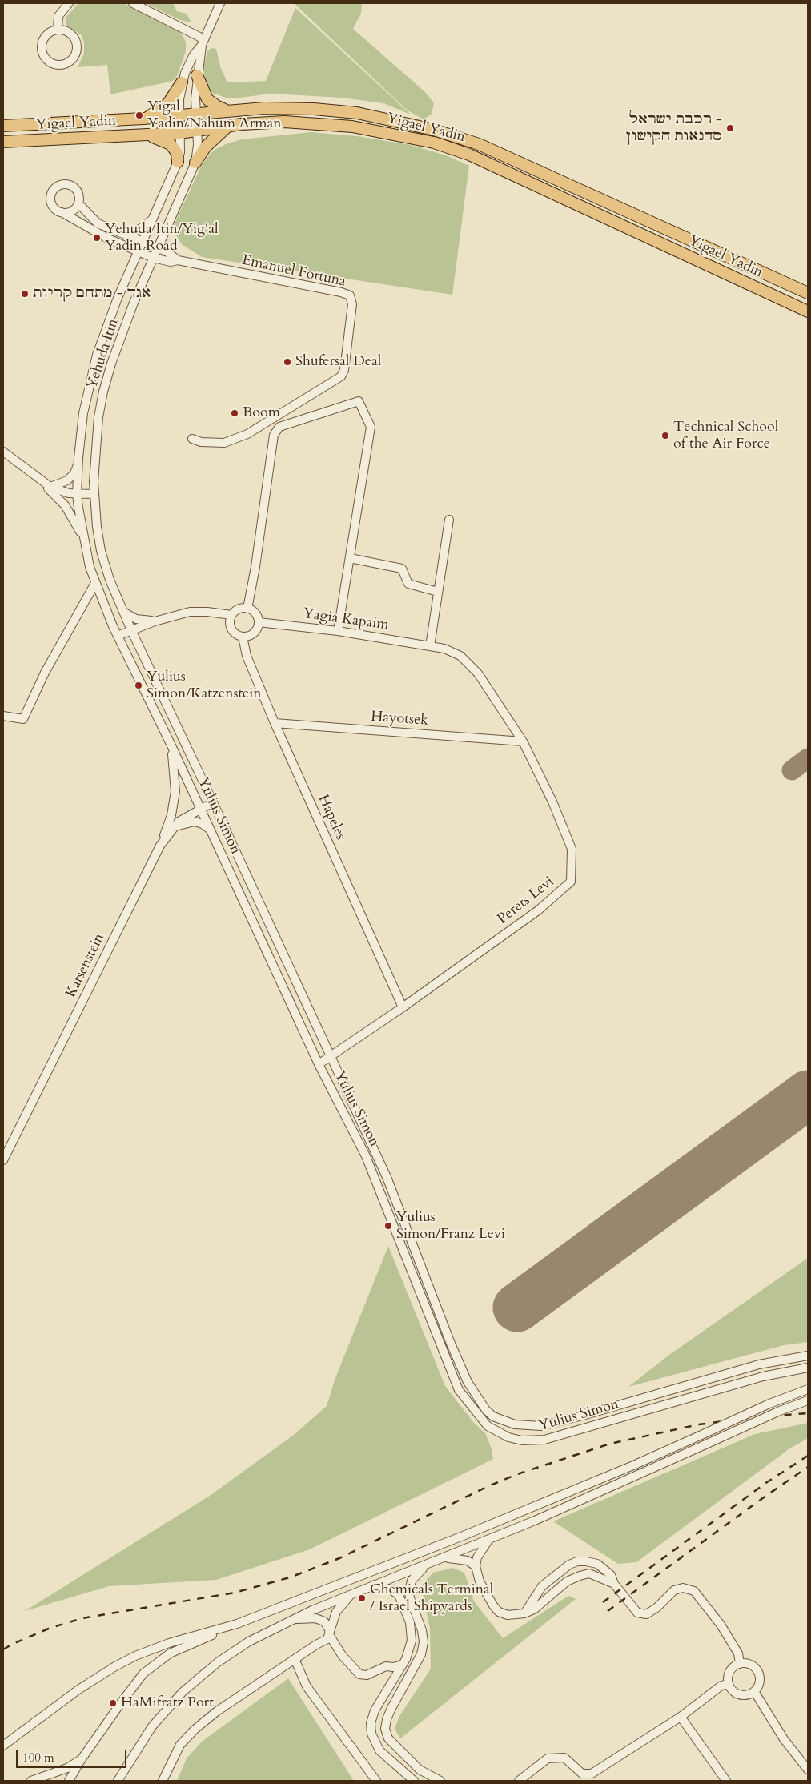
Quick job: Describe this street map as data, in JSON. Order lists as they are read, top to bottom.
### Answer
{
  "streets": {
    "main road": ["Yigael Yadin"],
    "street": [
      "Emanuel Fortuna",
      "Yehuda Itin",
      "Yagia Kapaim",
      "Hayotsek",
      "Yulius Simon",
      "Hapeles",
      "Perets Levi",
      "Katsenstein"
    ]
  },
  "crossings": [
    ["Yigael Yadin", "Yehuda Itin"],
    ["Emanuel Fortuna", "Yehuda Itin"],
    ["Yehuda Itin", "Yulius Simon"],
    ["Yagia Kapaim", "Hapeles"],
    ["Yagia Kapaim", "Perets Levi"],
    ["Hayotsek", "Hapeles"],
    ["Hayotsek", "Perets Levi"],
    ["Yulius Simon", "Perets Levi"],
    ["Yulius Simon", "Katsenstein"],
    ["Hapeles", "Perets Levi"]
  ],
  "places": [
    "Yigal Yadin/Nahum Arman",
    "רכבת ישראל - סדנאות הקישון",
    "Yehuda Itin/Yig'al Yadin Road",
    "אגד - מתחם קריות",
    "Shufersal Deal",
    "Boom",
    "Technical School of the Air Force",
    "Yulius Simon/Katzenstein",
    "Yulius Simon/Franz Levi",
    "Chemicals Terminal / Israel Shipyards",
    "HaMifratz Port"
  ],
  "scale_bar": "100 m"
}
